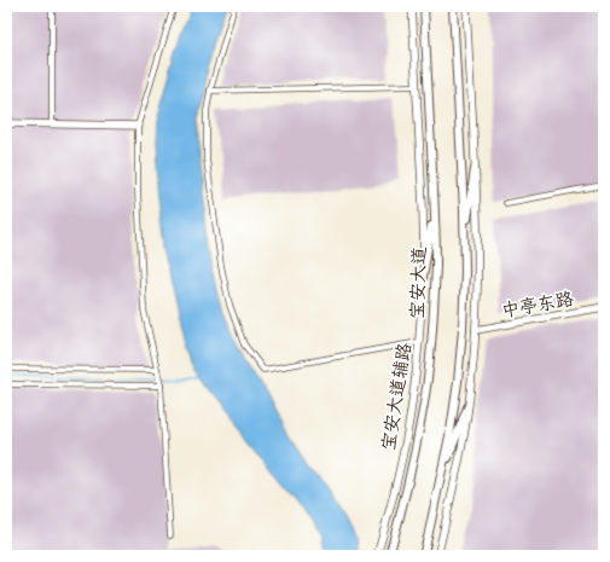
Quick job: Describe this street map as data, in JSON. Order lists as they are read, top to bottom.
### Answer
{
  "streets": {
    "main road": ["宝安大道", "中亭东路", "宝安大道辅路"]
  }
}
